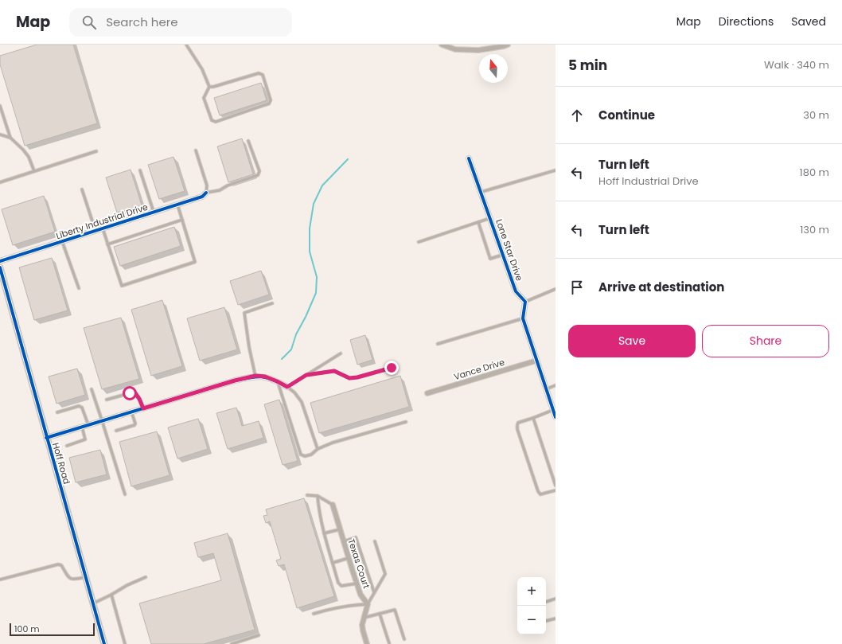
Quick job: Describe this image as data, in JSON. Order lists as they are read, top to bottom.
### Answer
{
  "streets": {
    "street": [
      "Liberty Industrial Drive",
      "Lone Star Drive",
      "Vance Drive",
      "Hoff Road",
      "Texas Court"
    ]
  },
  "scale_bar": "100 m",
  "north": "top",
  "page": {
    "header": "Map",
    "search": "Search here",
    "nav": ["Map", "Directions", "Saved"],
    "heading": ["5 min", "Walk · 340 m"],
    "list": [
      ["Continue", "30 m"],
      ["Turn left", "Hoff Industrial Drive", "180 m"],
      ["Turn left", "130 m"],
      "Arrive at destination"
    ],
    "buttons": ["Save", "Share"],
    "map_buttons": ["+", "−"],
    "scale": "100 m"
  }
}
